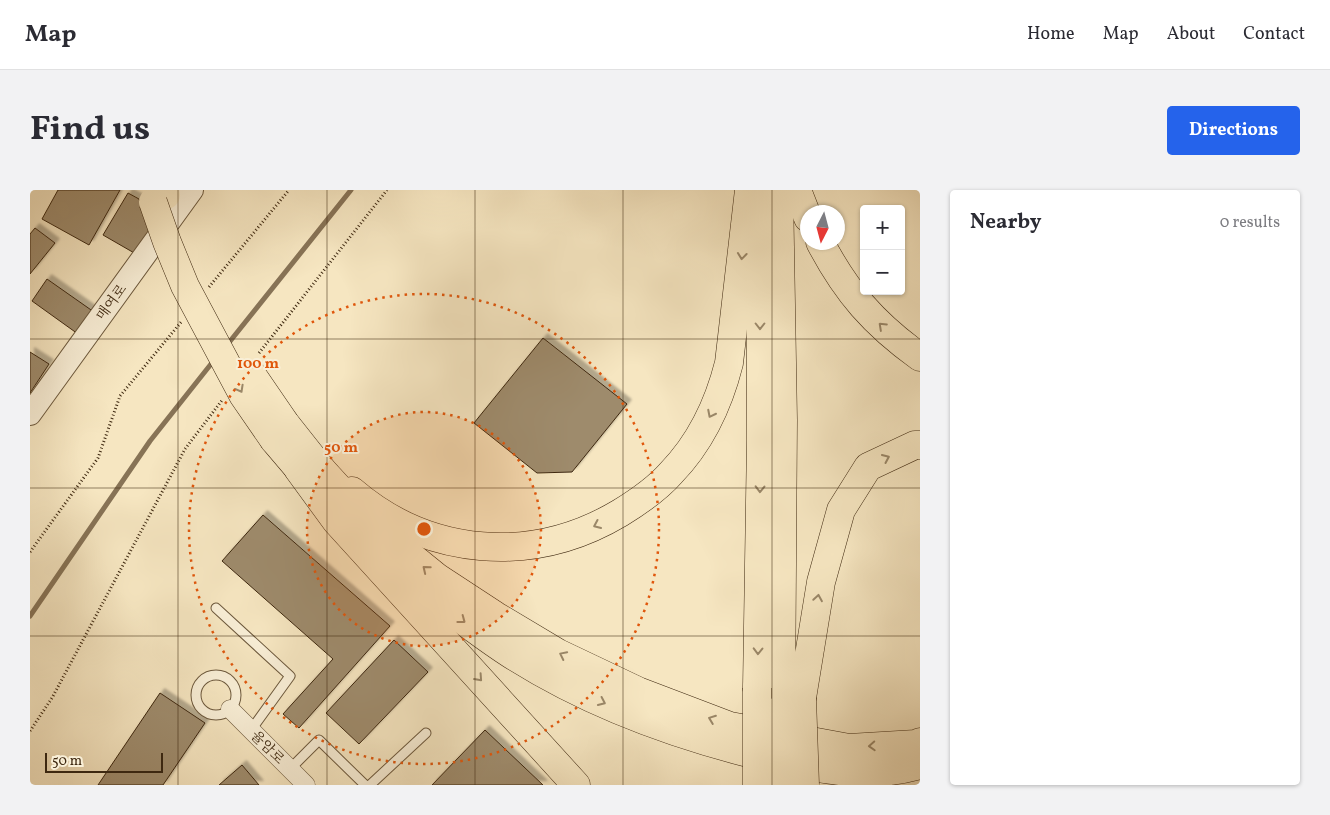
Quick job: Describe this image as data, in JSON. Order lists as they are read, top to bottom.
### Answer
{
  "streets": {
    "street": ["매여로", "율암로"]
  },
  "scale_bar": "50 m",
  "north": "bottom",
  "page": {
    "header": "Map",
    "nav": [
      "Home",
      "Map",
      "About",
      "Contact"
    ],
    "title": "Find us",
    "buttons": "Directions",
    "heading": ["Nearby", "0 results"],
    "map_buttons": ["+", "−"],
    "scale": "50 m"
  },
  "rings": ["100 m", "50 m"]
}
